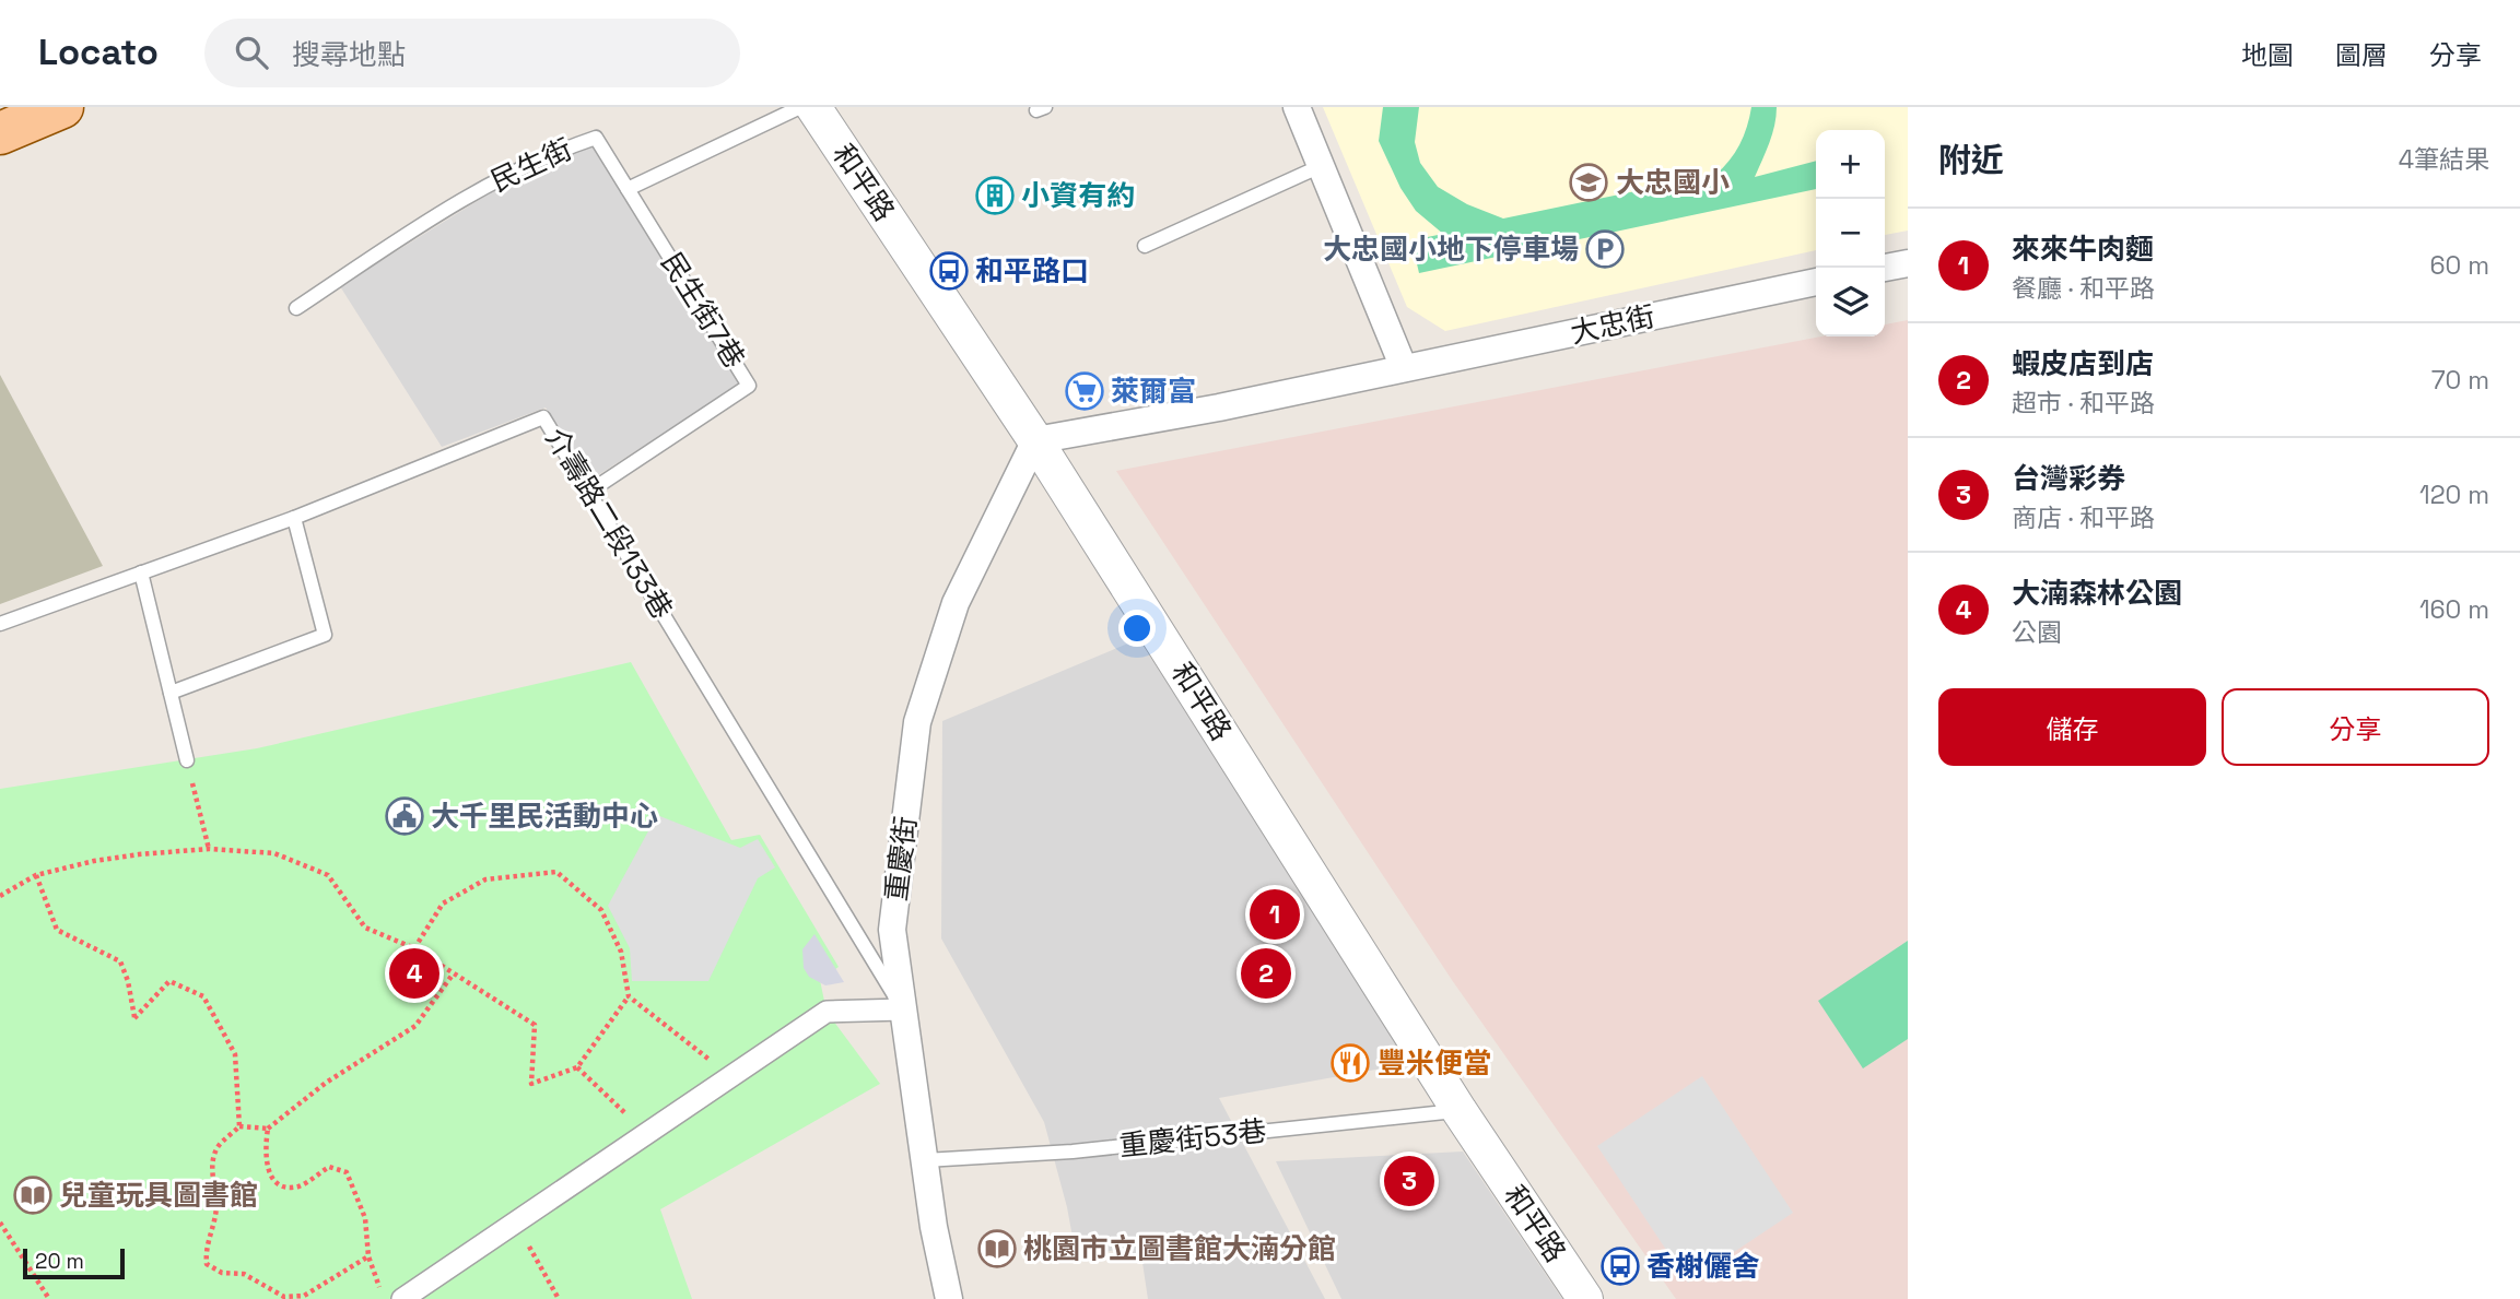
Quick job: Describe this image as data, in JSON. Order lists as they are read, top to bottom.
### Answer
{
  "streets": {
    "street": ["和平路", "大忠街", "重慶街"],
    "lane": [
      "民生街",
      "民生街7巷",
      "介壽路二段133巷",
      "重慶街53巷"
    ]
  },
  "crossings": [
    ["民生街", "民生街7巷"],
    ["和平路", "大忠街"],
    ["和平路", "重慶街"],
    ["和平路", "重慶街53巷"],
    ["民生街7巷", "介壽路二段133巷"],
    ["大忠街", "重慶街"],
    ["介壽路二段133巷", "重慶街"],
    ["重慶街", "重慶街53巷"]
  ],
  "places": {
    "school or university": ["大忠國小"],
    "building": ["小資有約"],
    "parking": ["大忠國小地下停車場"],
    "bus stop": ["和平路口", "香榭儷舍"],
    "supermarket": ["萊爾富"],
    "public building": ["大千里民活動中心"],
    "restaurant": ["豐米便當"],
    "library": ["兒童玩具圖書館", "桃園市立圖書館大湳分館"]
  },
  "scale_bar": "20 m",
  "page": {
    "header": "Locato",
    "search": "搜尋地點",
    "nav": ["地圖", "圖層", "分享"],
    "heading": ["附近", "4筆結果"],
    "map_buttons": ["+", "−"],
    "list": [
      {
        "mark": "1",
        "name": "來來牛肉麵",
        "note": "餐廳 · 和平路",
        "value": "60 m"
      },
      {
        "mark": "2",
        "name": "蝦皮店到店",
        "note": "超市 · 和平路",
        "value": "70 m"
      },
      {
        "mark": "3",
        "name": "台灣彩券",
        "note": "商店 · 和平路",
        "value": "120 m"
      },
      {
        "mark": "4",
        "name": "大湳森林公園",
        "note": "公園",
        "value": "160 m"
      }
    ],
    "buttons": ["儲存", "分享"],
    "pins": [
      "1",
      "2",
      "4",
      "3"
    ],
    "scale": "20 m"
  }
}
